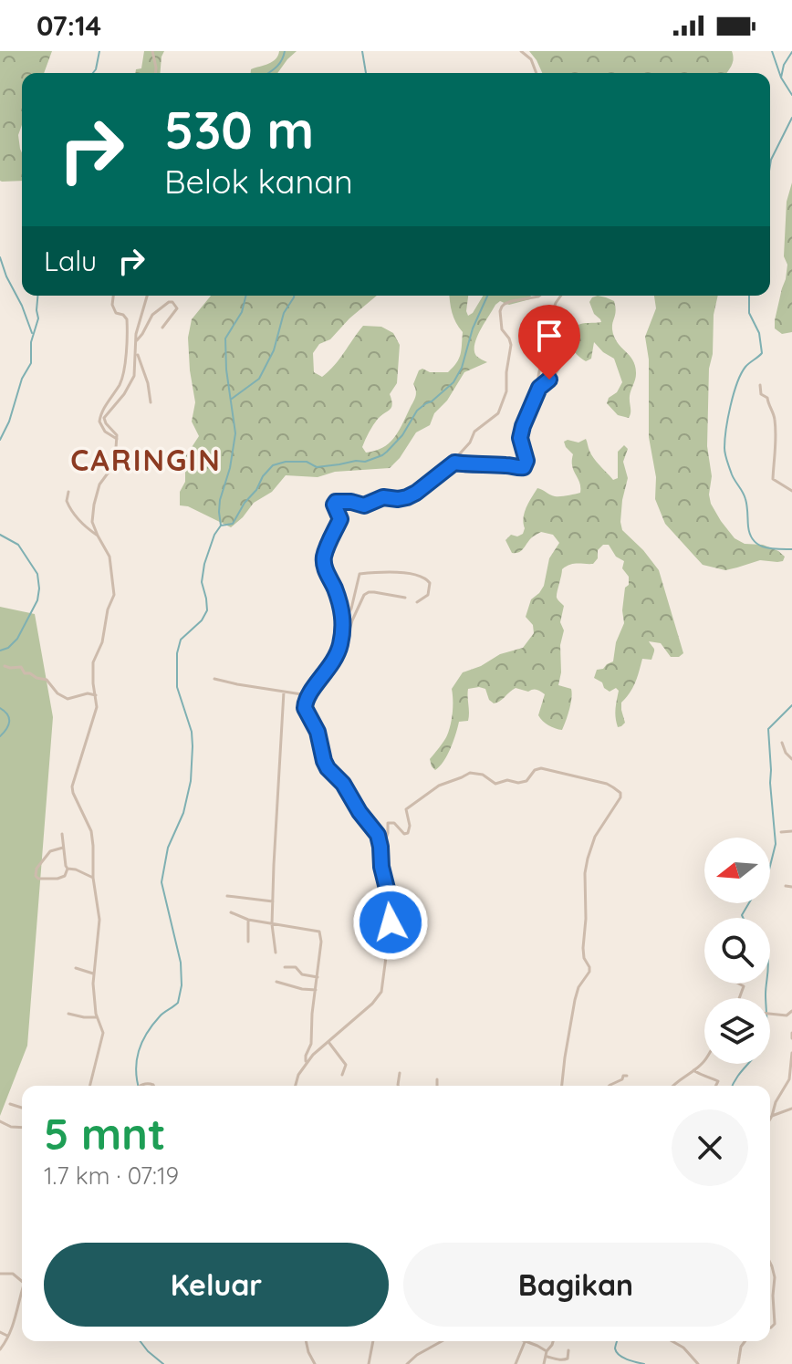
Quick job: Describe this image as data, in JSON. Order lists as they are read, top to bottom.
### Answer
{
  "districts": ["CARINGIN"],
  "north": "left",
  "page": {
    "status": "07:14",
    "turn": ["530 m", "Belok kanan"],
    "then": "Lalu",
    "heading": ["5 mnt", "1.7 km · 07:19"],
    "buttons": ["Keluar", "Bagikan"]
  }
}
